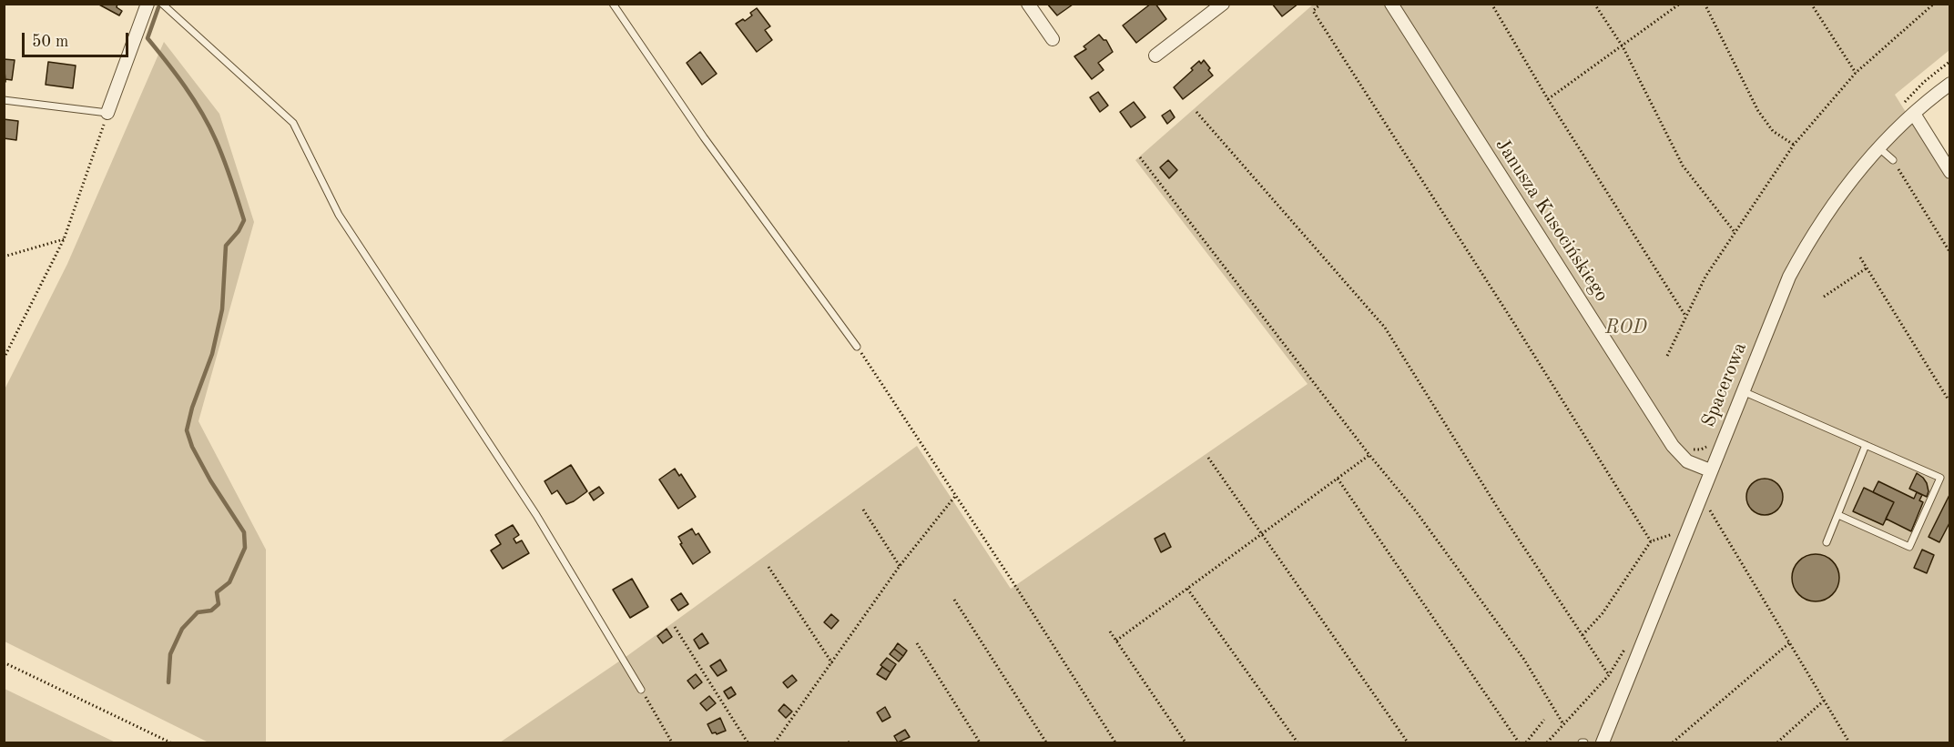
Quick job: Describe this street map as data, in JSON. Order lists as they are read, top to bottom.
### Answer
{
  "streets": {
    "street": ["Janusza Kusocińskiego", "Spacerowa"]
  },
  "crossings": [
    ["Janusza Kusocińskiego", "Spacerowa"]
  ],
  "parks": ["ROD"],
  "scale_bar": "50 m"
}
